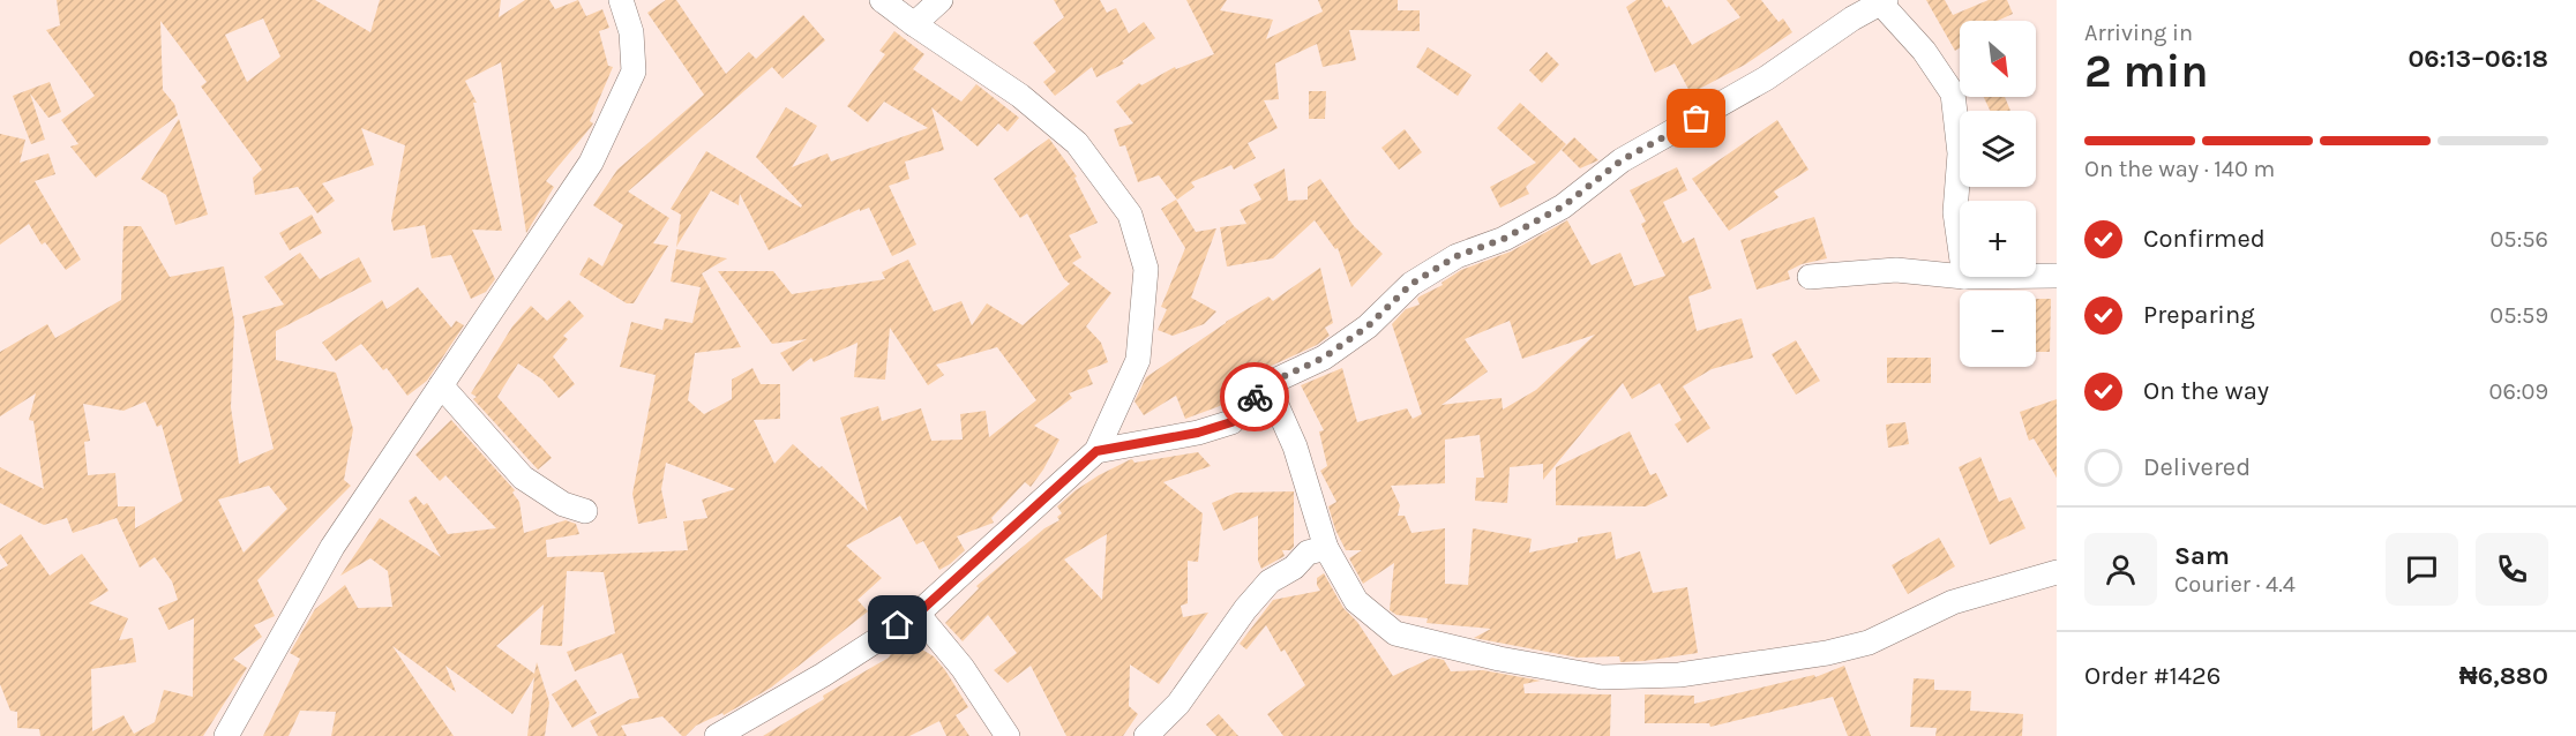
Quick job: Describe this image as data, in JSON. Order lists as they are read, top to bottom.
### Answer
{
  "north": "bottom right",
  "page": {
    "heading": ["2 min", "Arriving in", "06:13–06:18"],
    "panel": [
      "Sam",
      "Courier · 4.4",
      "Order #1426",
      "₦6,880"
    ],
    "map_buttons": ["+", "−"],
    "bar": "On the way · 140 m",
    "list": [
      ["Confirmed", "05:56"],
      ["Preparing", "05:59"],
      ["On the way", "06:09"],
      "Delivered"
    ]
  }
}
